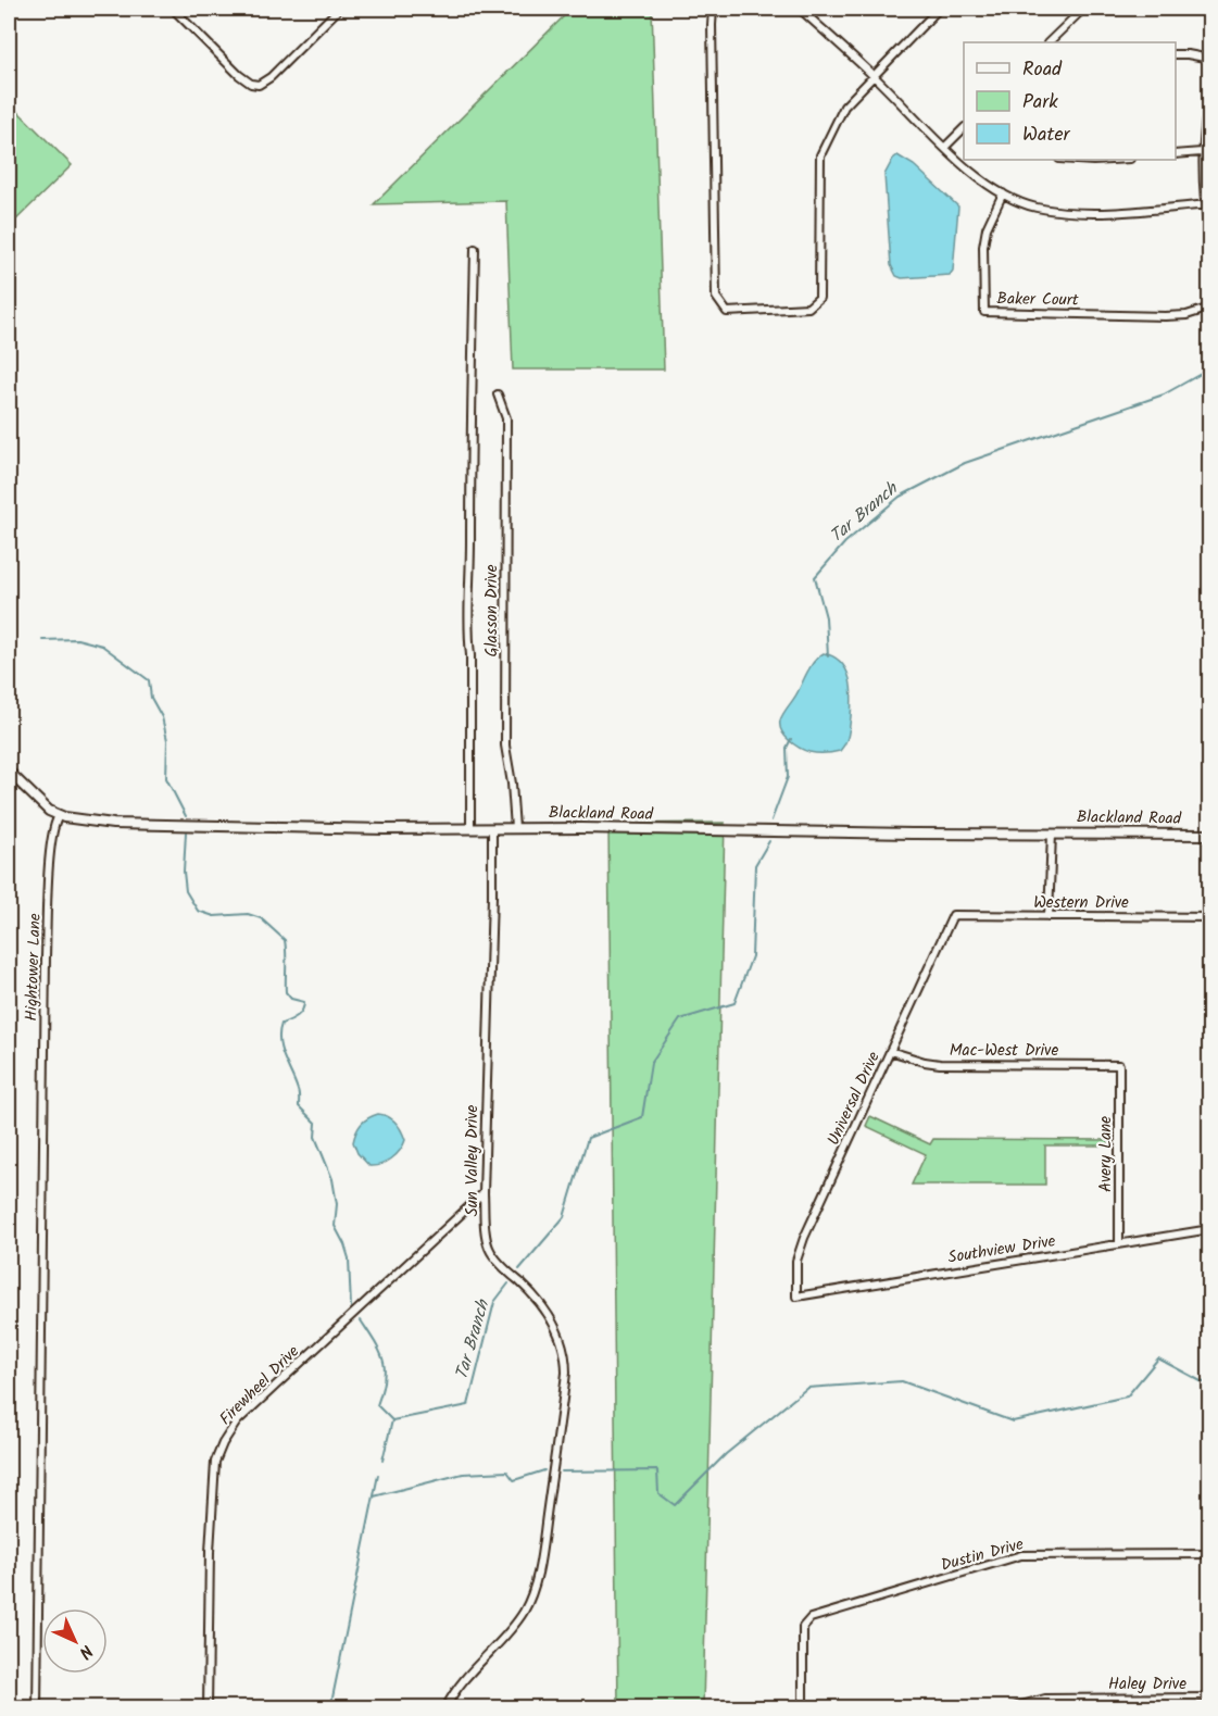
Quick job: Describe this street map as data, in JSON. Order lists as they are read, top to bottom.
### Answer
{
  "streets": {
    "street": [
      "Baker Court",
      "Glasson Drive",
      "Blackland Road",
      "Western Drive",
      "Hightower Lane",
      "Mac-West Drive",
      "Universal Drive",
      "Avery Lane",
      "Sun Valley Drive",
      "Southview Drive",
      "Firewheel Drive",
      "Dustin Drive",
      "Haley Drive"
    ]
  },
  "crossings": [
    ["Glasson Drive", "Blackland Road"],
    ["Blackland Road", "Hightower Lane"],
    ["Blackland Road", "Sun Valley Drive"],
    ["Western Drive", "Universal Drive"],
    ["Mac-West Drive", "Universal Drive"],
    ["Mac-West Drive", "Avery Lane"],
    ["Universal Drive", "Southview Drive"],
    ["Avery Lane", "Southview Drive"],
    ["Sun Valley Drive", "Firewheel Drive"]
  ],
  "water": ["Tar Branch"],
  "legend": ["Road", "Park", "Water"],
  "north": "bottom right"
}
